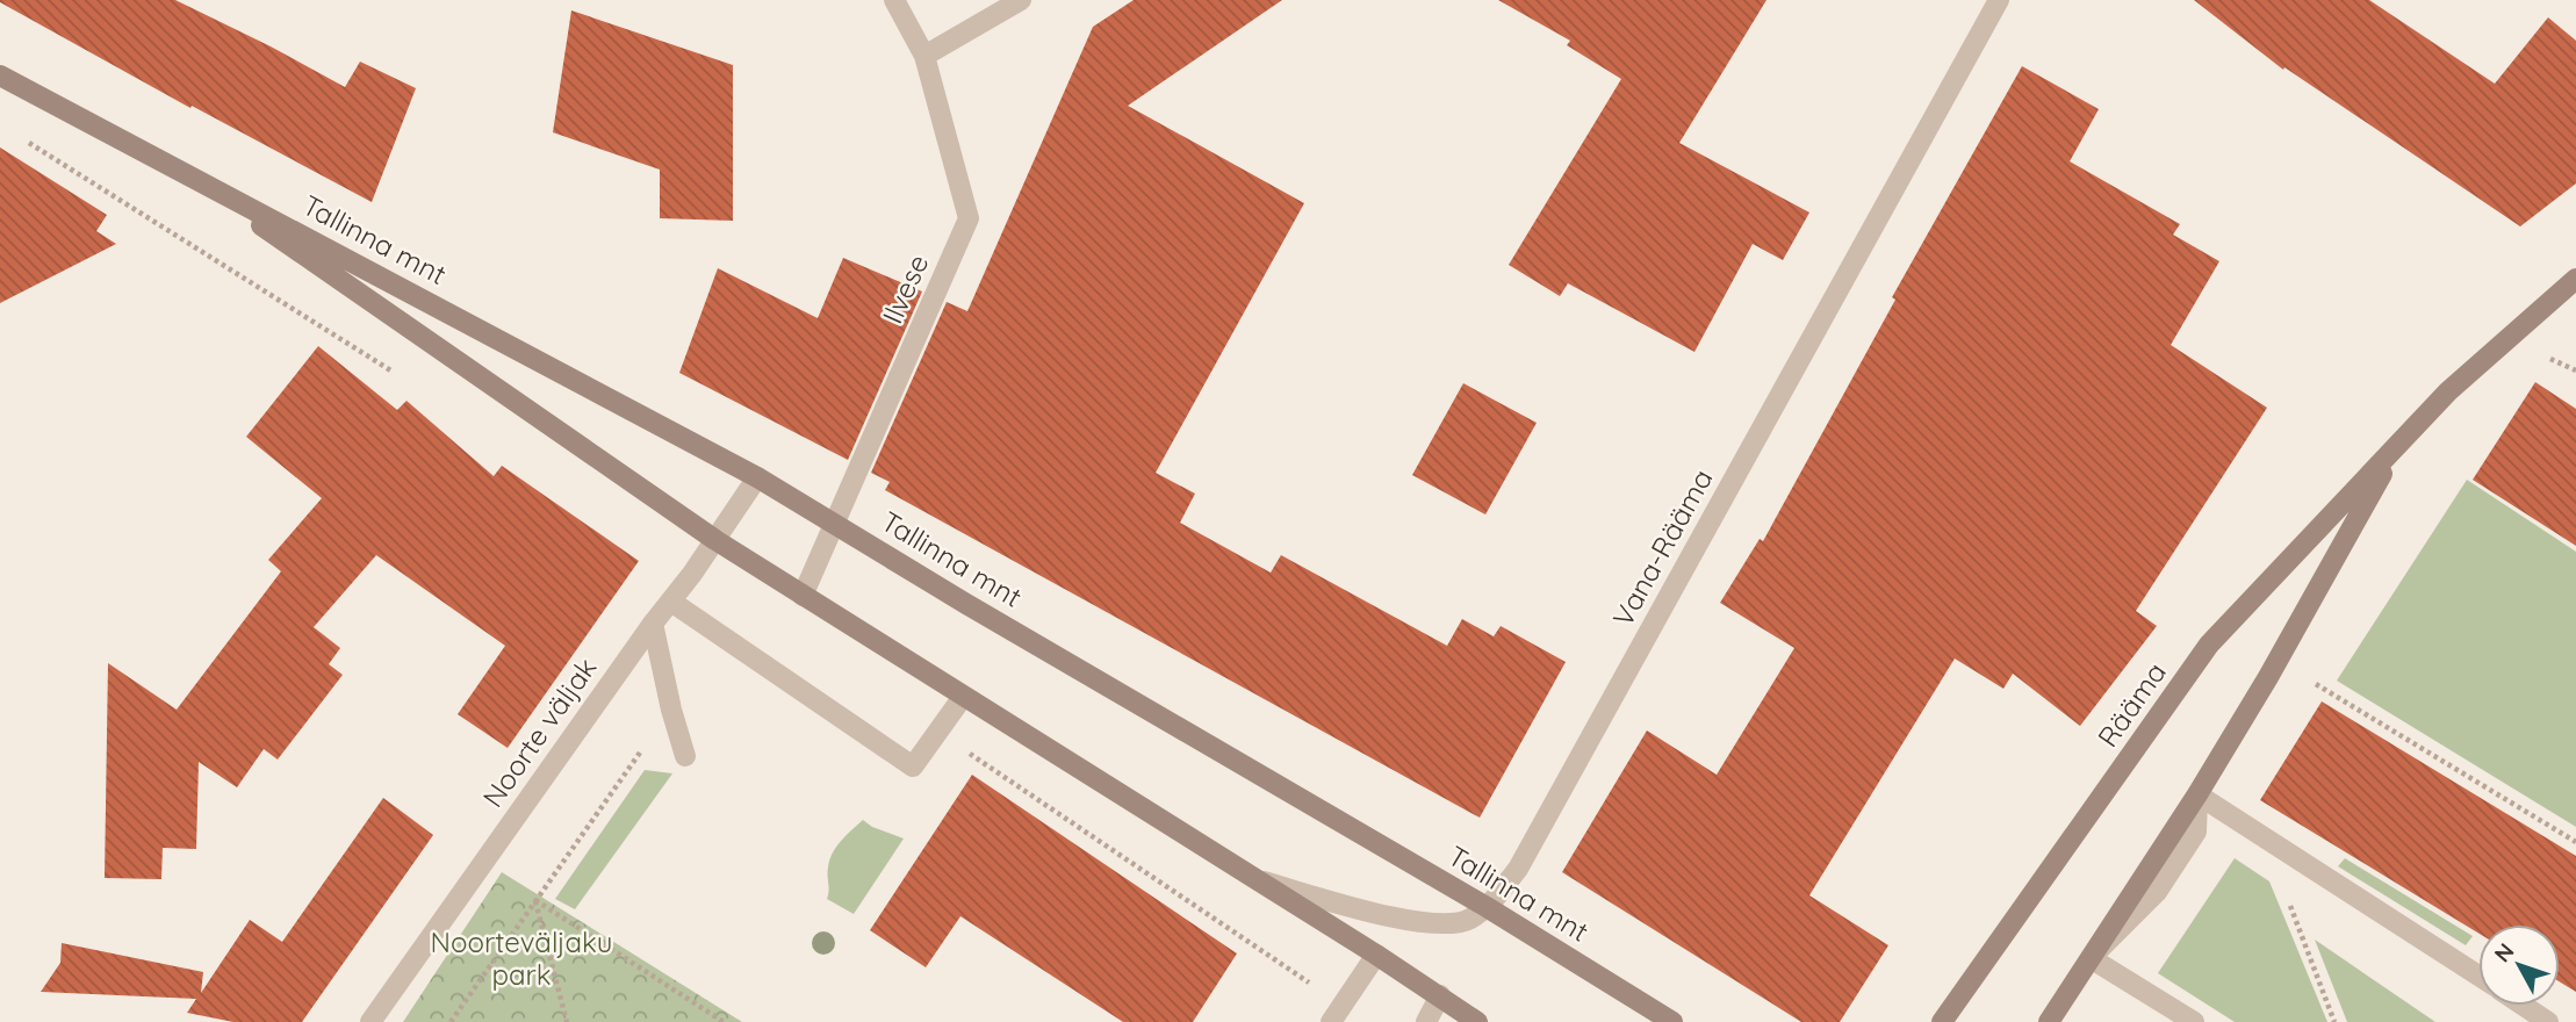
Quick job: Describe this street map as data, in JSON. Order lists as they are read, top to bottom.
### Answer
{
  "streets": {
    "main road": ["Tallinna mnt", "Rääma"],
    "street": ["Ilvese", "Vana-Rääma", "Noorte väljak"]
  },
  "crossings": [
    ["Tallinna mnt", "Ilvese"],
    ["Tallinna mnt", "Vana-Rääma"],
    ["Tallinna mnt", "Noorte väljak"]
  ],
  "parks": ["Noorteväljaku park"],
  "north": "top left"
}
